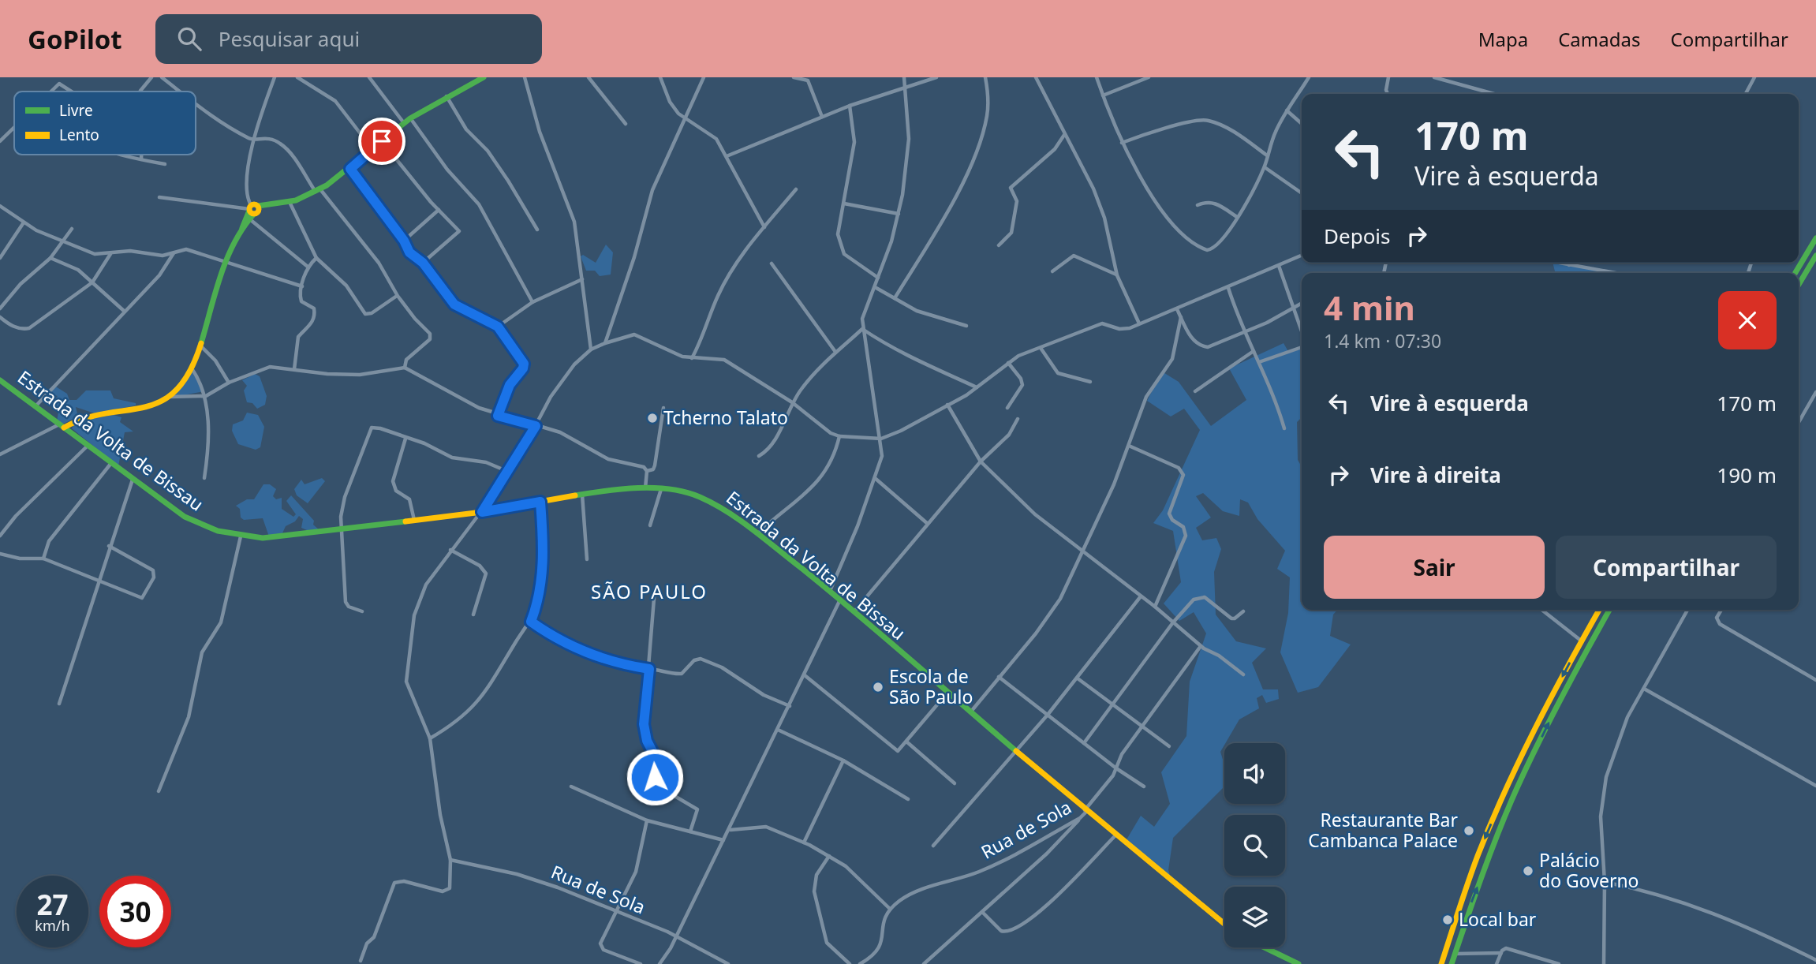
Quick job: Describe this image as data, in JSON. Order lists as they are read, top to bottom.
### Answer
{
  "streets": {
    "main road": ["Estrada da Volta de Bissau"],
    "street": ["Rua de Sola"]
  },
  "crossings": [
    ["Estrada da Volta de Bissau", "Rua de Sola"]
  ],
  "districts": ["SÃO PAULO"],
  "places": [
    "Tcherno Talato",
    "Escola de São Paulo",
    "Restaurante Bar Cambanca Palace",
    "Palácio do Governo",
    "Local bar"
  ],
  "legend": ["Livre", "Lento"],
  "page": {
    "header": "GoPilot",
    "search": "Pesquisar aqui",
    "nav": ["Mapa", "Camadas", "Compartilhar"],
    "turn": ["170 m", "Vire à esquerda"],
    "then": "Depois",
    "heading": ["4 min", "1.4 km · 07:30"],
    "list": [
      {
        "name": "Vire à esquerda",
        "value": "170 m"
      },
      {
        "name": "Vire à direita",
        "value": "190 m"
      }
    ],
    "buttons": ["Sair", "Compartilhar"],
    "speed": "27 km/h",
    "limit": "30"
  }
}
